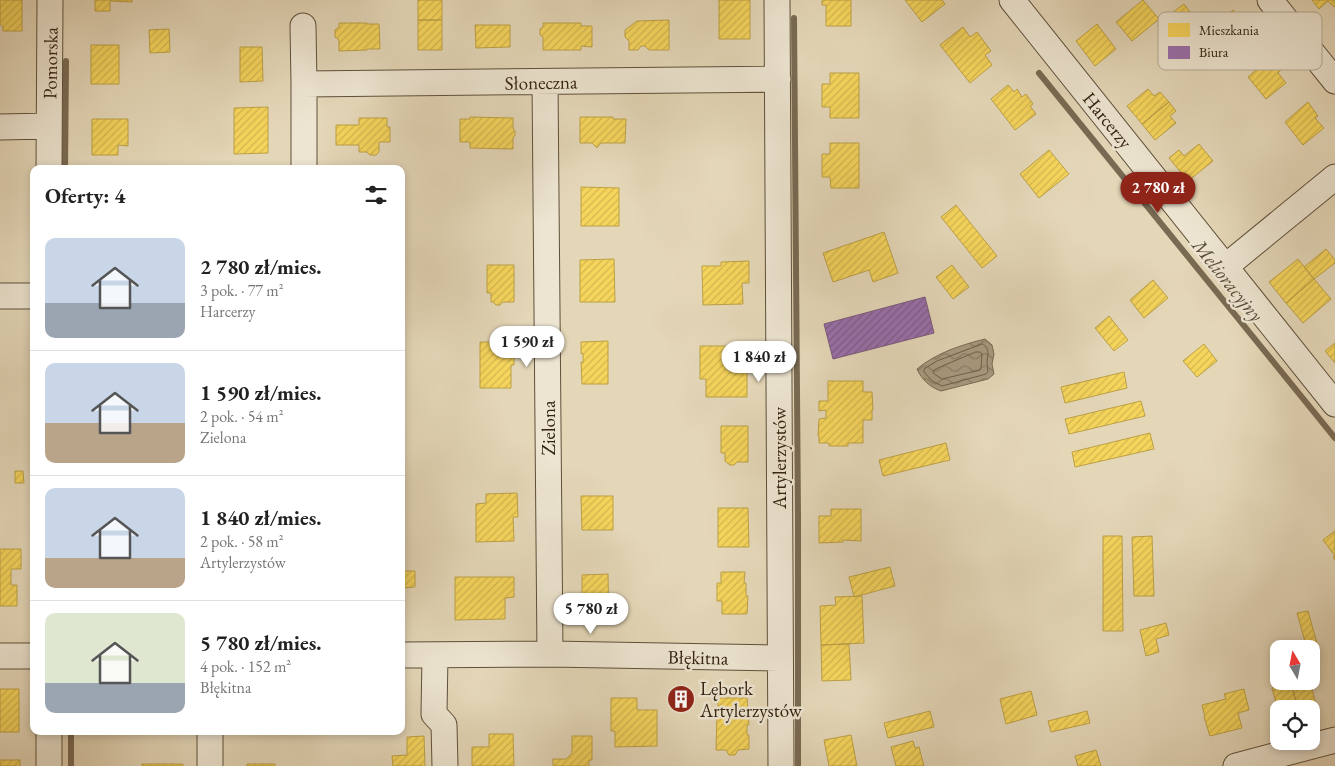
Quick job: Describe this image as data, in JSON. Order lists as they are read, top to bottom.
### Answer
{
  "streets": {
    "street": [
      "Pomorska",
      "Słoneczna",
      "Harcerzy",
      "Zielona",
      "Artylerzystów",
      "Błękitna"
    ]
  },
  "crossings": [
    ["Słoneczna", "Zielona"],
    ["Słoneczna", "Artylerzystów"],
    ["Zielona", "Błękitna"],
    ["Artylerzystów", "Błękitna"]
  ],
  "water": ["Melioracyjny"],
  "places": {
    "building": ["Lębork Artylerzystów"]
  },
  "legend": ["Mieszkania", "Biura"],
  "north": "top",
  "page": {
    "heading": "Oferty: 4",
    "price": [
      "2 780 zł",
      "1 590 zł",
      "1 840 zł",
      "5 780 zł"
    ],
    "list": [
      {
        "name": "2 780 zł/mies.",
        "note": "3 pok. · 77 m² · Harcerzy"
      },
      {
        "name": "1 590 zł/mies.",
        "note": "2 pok. · 54 m² · Zielona"
      },
      {
        "name": "1 840 zł/mies.",
        "note": "2 pok. · 58 m² · Artylerzystów"
      },
      {
        "name": "5 780 zł/mies.",
        "note": "4 pok. · 152 m² · Błękitna"
      }
    ]
  }
}
